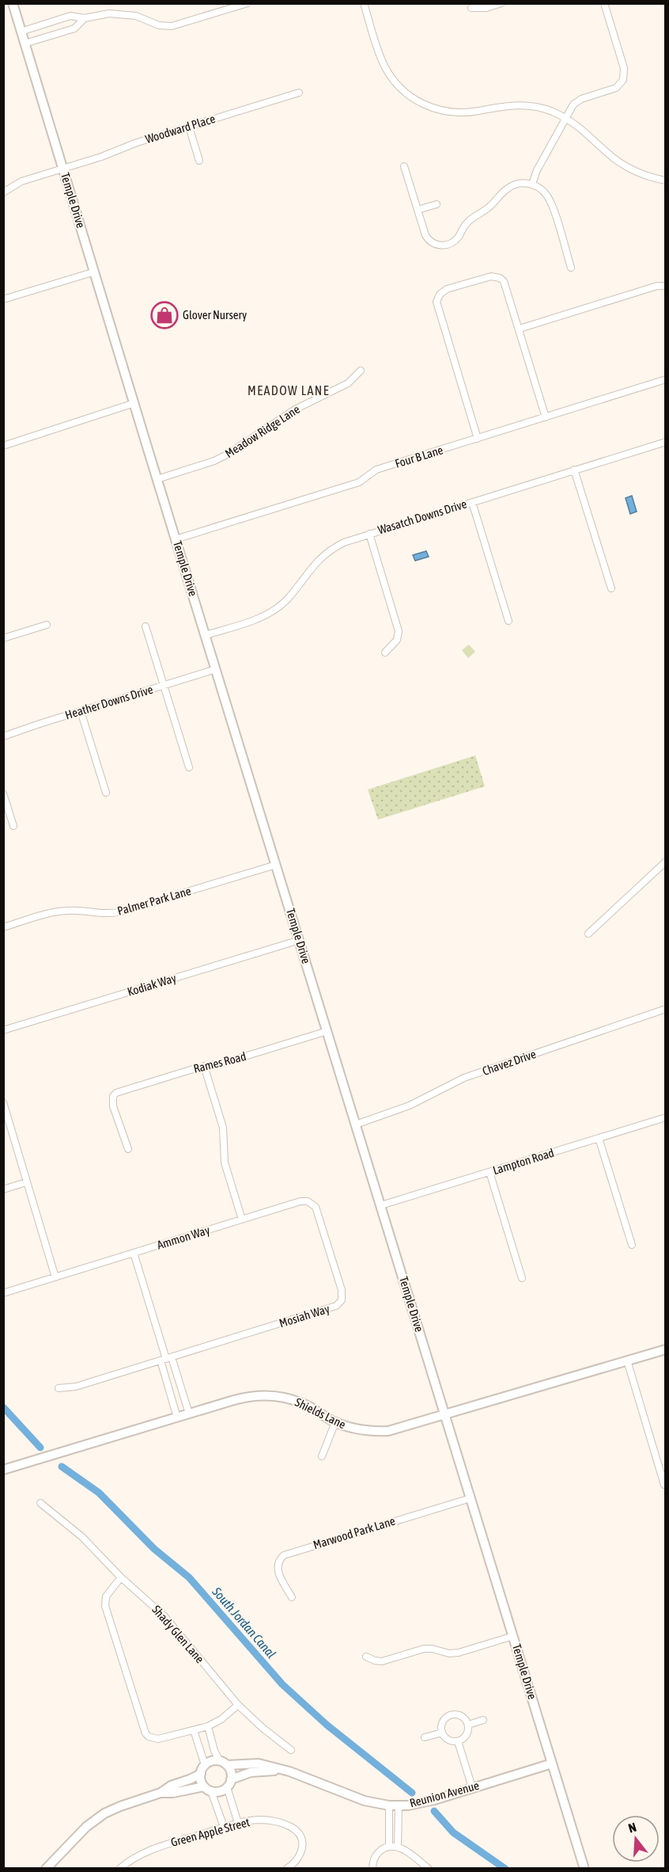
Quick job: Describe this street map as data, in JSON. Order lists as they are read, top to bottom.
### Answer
{
  "streets": {
    "street": [
      "Woodward Place",
      "Temple Drive",
      "Meadow Ridge Lane",
      "Four B Lane",
      "Wasatch Downs Drive",
      "Heather Downs Drive",
      "Palmer Park Lane",
      "Kodiak Way",
      "Rames Road",
      "Chavez Drive",
      "Lampton Road",
      "Ammon Way",
      "Mosiah Way",
      "Shields Lane",
      "Marwood Park Lane",
      "Shady Glen Lane",
      "Reunion Avenue",
      "Green Apple Street"
    ]
  },
  "crossings": [
    ["Woodward Place", "Temple Drive"],
    ["Temple Drive", "Meadow Ridge Lane"],
    ["Temple Drive", "Four B Lane"],
    ["Temple Drive", "Wasatch Downs Drive"],
    ["Temple Drive", "Heather Downs Drive"],
    ["Temple Drive", "Palmer Park Lane"],
    ["Temple Drive", "Kodiak Way"],
    ["Temple Drive", "Rames Road"],
    ["Temple Drive", "Chavez Drive"],
    ["Temple Drive", "Lampton Road"],
    ["Temple Drive", "Shields Lane"],
    ["Temple Drive", "Marwood Park Lane"],
    ["Temple Drive", "Reunion Avenue"],
    ["Ammon Way", "Mosiah Way"]
  ],
  "districts": ["MEADOW LANE"],
  "water": ["South Jordan Canal"],
  "places": {
    "shop": ["Glover Nursery"]
  },
  "north": "top"
}
